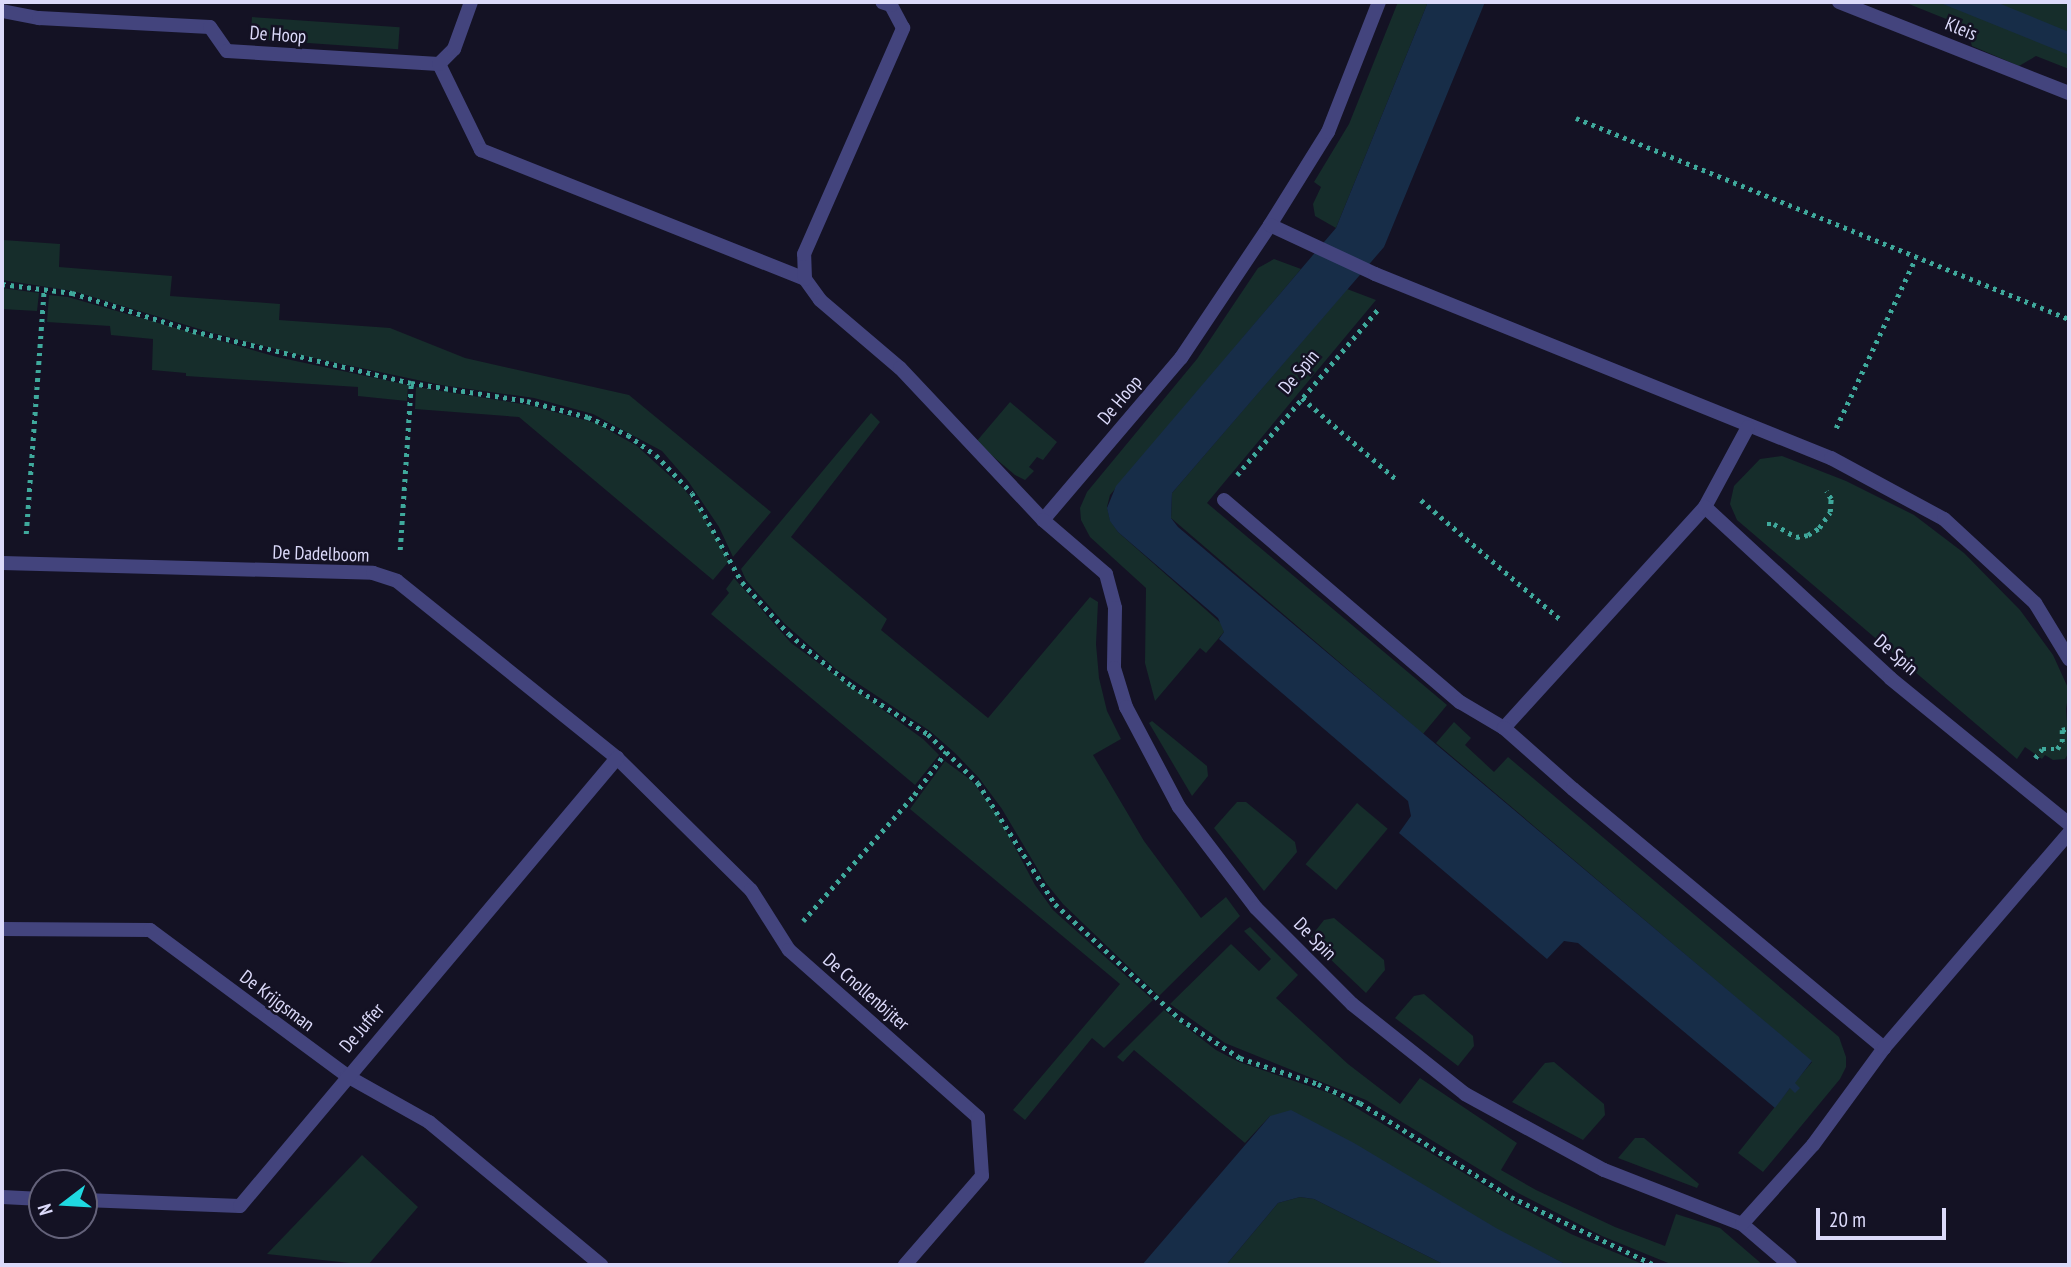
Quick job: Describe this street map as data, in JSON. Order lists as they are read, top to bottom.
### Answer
{
  "streets": {
    "street": [
      "Kleis",
      "De Hoop",
      "De Spin",
      "De Dadelboom",
      "De Cnollenbijter",
      "De Krijgsman",
      "De Juffer"
    ]
  },
  "crossings": [
    ["De Hoop", "De Spin"],
    ["De Dadelboom", "De Cnollenbijter"],
    ["De Dadelboom", "De Juffer"],
    ["De Cnollenbijter", "De Juffer"],
    ["De Krijgsman", "De Juffer"]
  ],
  "scale_bar": "20 m",
  "north": "left"
}
